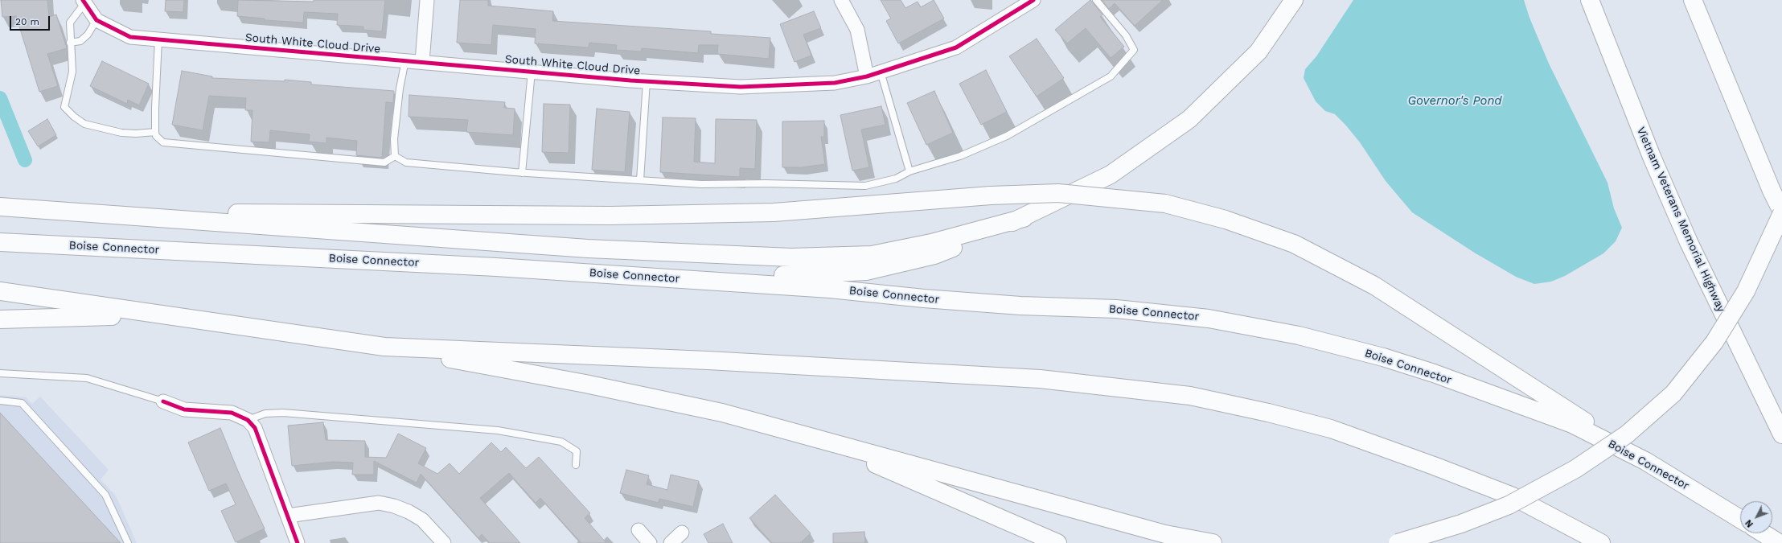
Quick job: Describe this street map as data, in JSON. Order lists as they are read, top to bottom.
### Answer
{
  "streets": {
    "highway": ["Vietnam Veterans Memorial Highway", "Boise Connector"],
    "street": ["South White Cloud Drive"]
  },
  "water": ["Governor's Pond"],
  "scale_bar": "20 m",
  "north": "bottom left"
}
